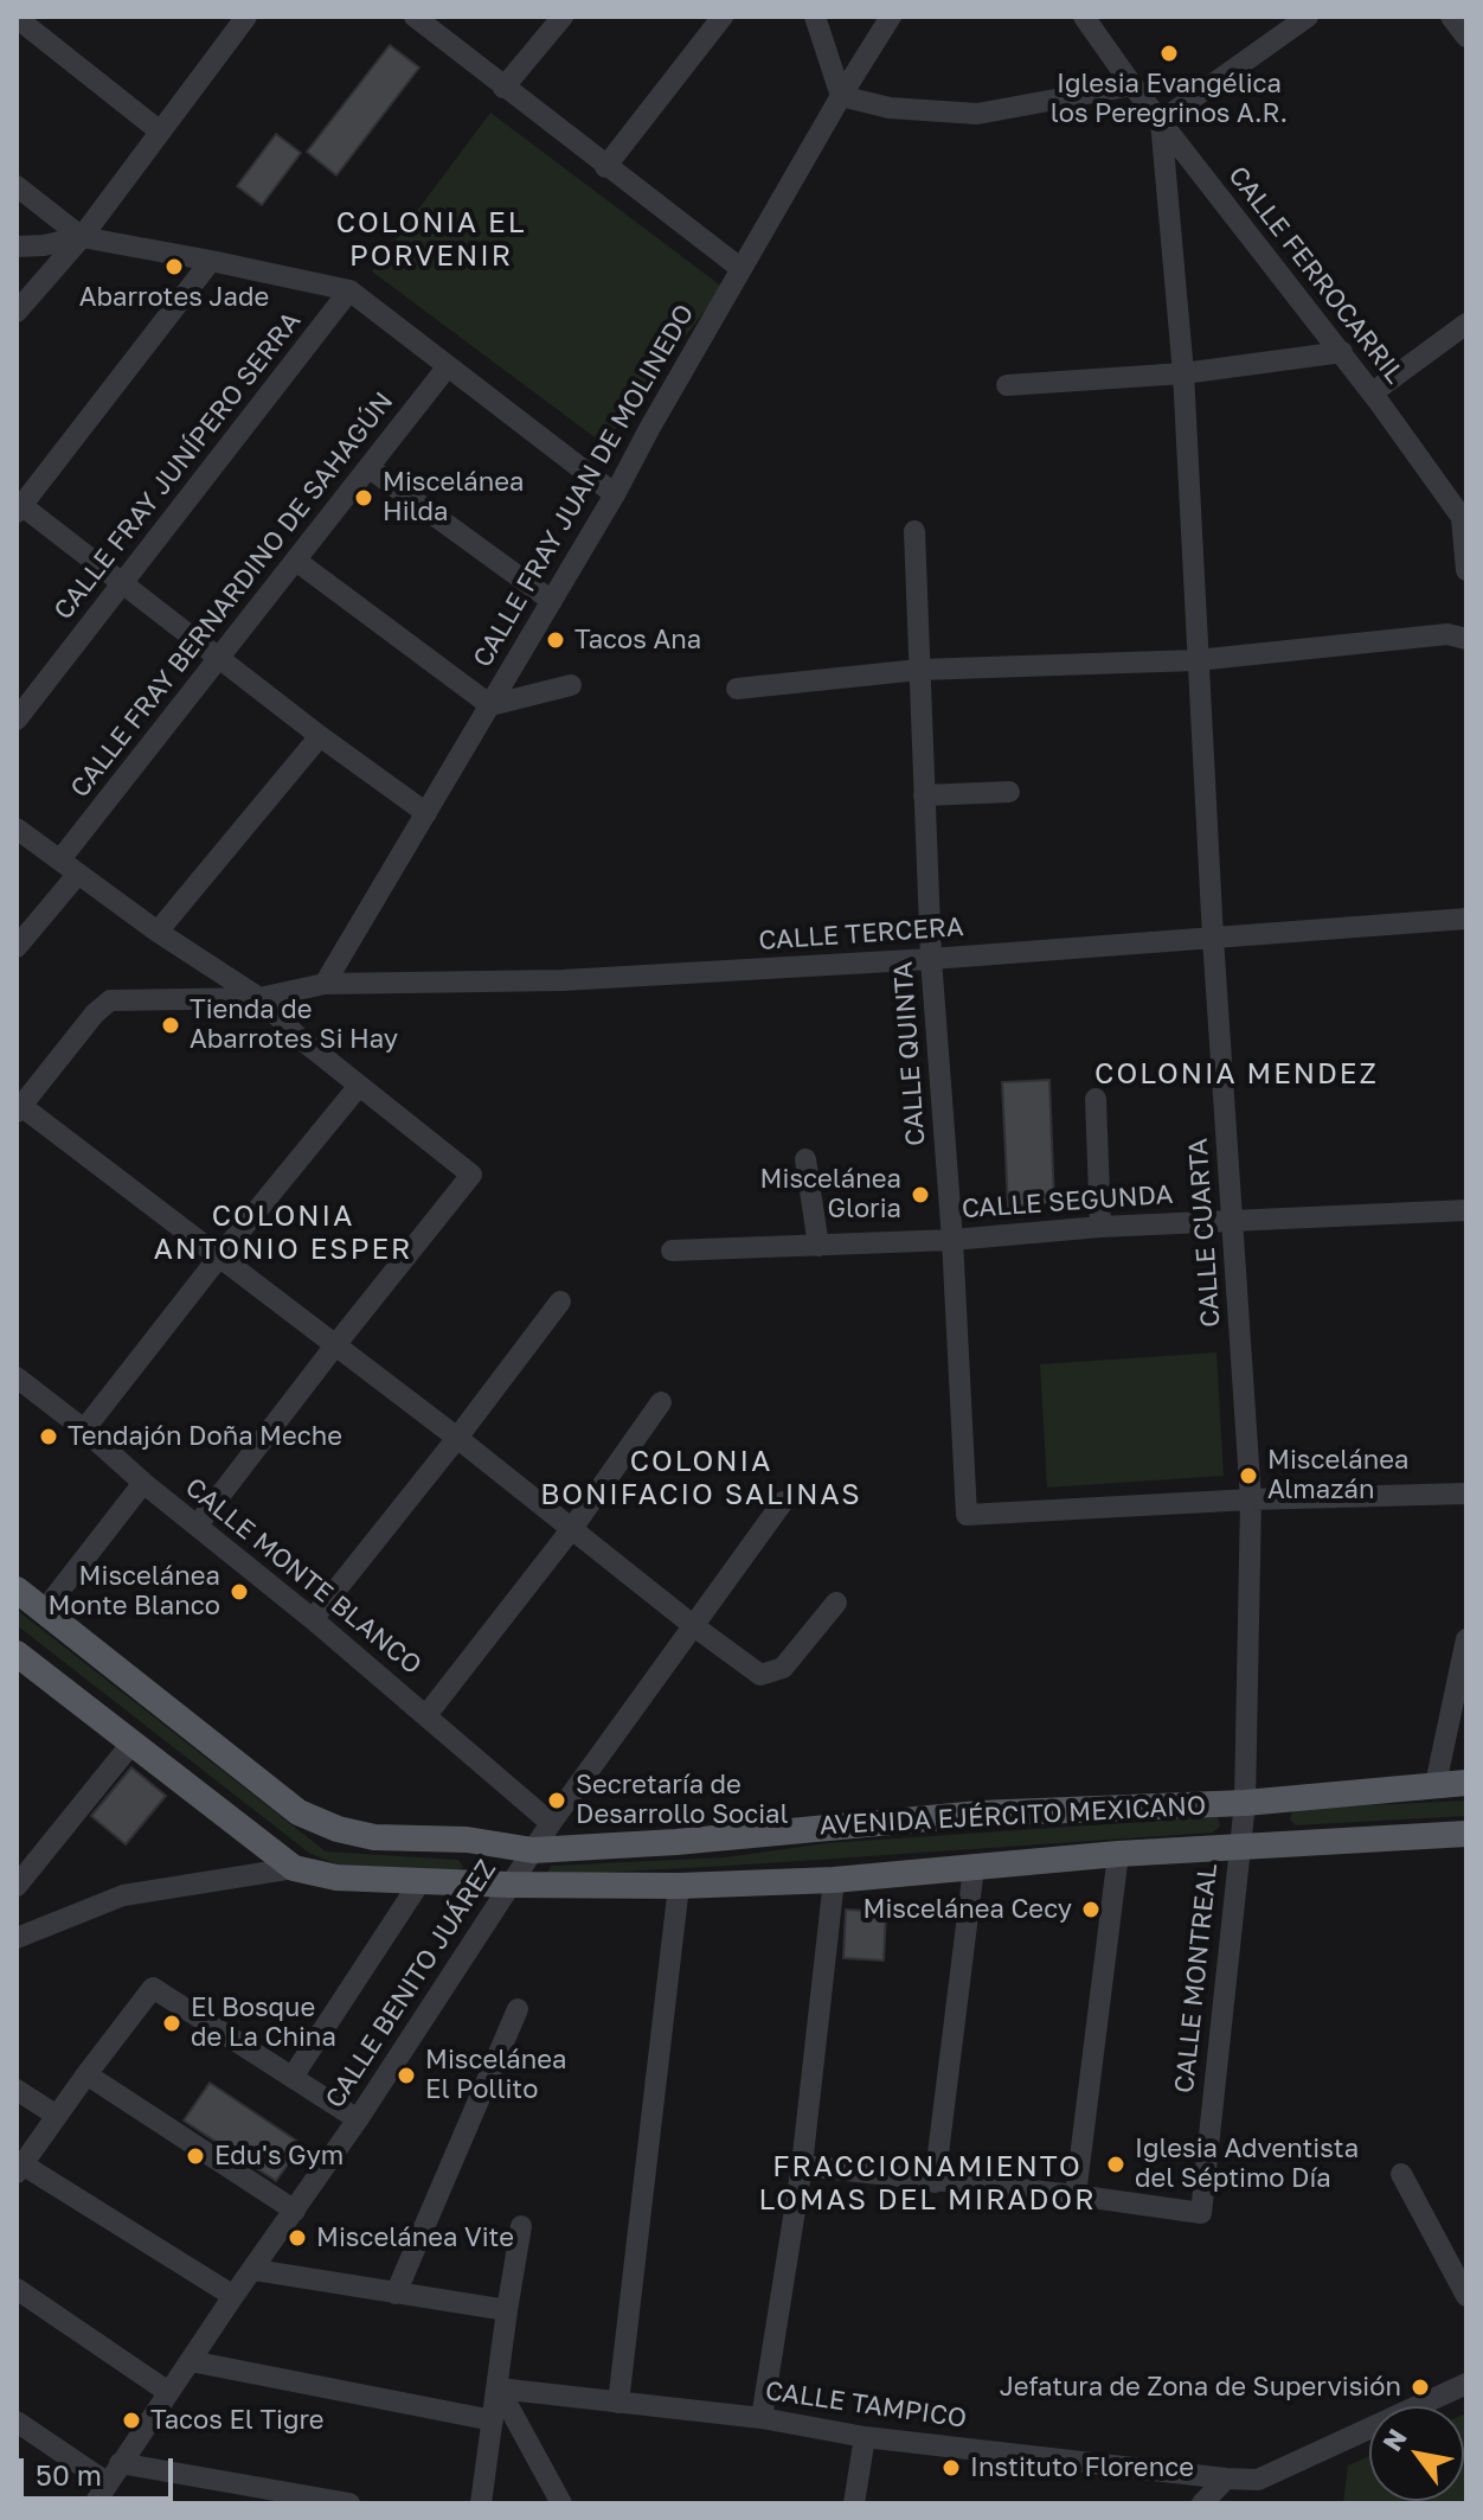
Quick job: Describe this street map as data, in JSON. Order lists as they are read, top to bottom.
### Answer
{
  "streets": {
    "main road": ["AVENIDA EJÉRCITO MEXICANO"],
    "street": [
      "CALLE FERROCARRIL",
      "CALLE FRAY JUNÍPERO SERRA",
      "CALLE FRAY JUAN DE MOLINEDO",
      "CALLE FRAY BERNARDINO DE SAHAGÚN",
      "CALLE TERCERA",
      "CALLE QUINTA",
      "CALLE SEGUNDA",
      "CALLE CUARTA",
      "CALLE MONTE BLANCO",
      "CALLE MONTREAL",
      "CALLE BENITO JUÁREZ",
      "CALLE TAMPICO"
    ]
  },
  "crossings": [
    ["CALLE FERROCARRIL", "CALLE CUARTA"],
    ["CALLE FRAY JUAN DE MOLINEDO", "CALLE TERCERA"],
    ["CALLE TERCERA", "CALLE QUINTA"],
    ["CALLE TERCERA", "CALLE CUARTA"],
    ["CALLE QUINTA", "CALLE SEGUNDA"],
    ["CALLE QUINTA", "CALLE CUARTA"],
    ["CALLE SEGUNDA", "CALLE CUARTA"],
    ["CALLE CUARTA", "AVENIDA EJÉRCITO MEXICANO"],
    ["CALLE CUARTA", "CALLE MONTREAL"],
    ["CALLE MONTE BLANCO", "CALLE BENITO JUÁREZ"],
    ["AVENIDA EJÉRCITO MEXICANO", "CALLE MONTREAL"],
    ["AVENIDA EJÉRCITO MEXICANO", "CALLE BENITO JUÁREZ"]
  ],
  "districts": [
    "COLONIA EL PORVENIR",
    "COLONIA MENDEZ",
    "COLONIA ANTONIO ESPER",
    "COLONIA BONIFACIO SALINAS",
    "FRACCIONAMIENTO LOMAS DEL MIRADOR"
  ],
  "places": [
    "Iglesia Evangélica los Peregrinos A.R.",
    "Abarrotes Jade",
    "Miscelánea Hilda",
    "Tacos Ana",
    "Tienda de Abarrotes Si Hay",
    "Miscelánea Gloria",
    "Tendajón Doña Meche",
    "Miscelánea Almazán",
    "Miscelánea Monte Blanco",
    "Secretaría de Desarrollo Social",
    "Miscelánea Cecy",
    "El Bosque de La China",
    "Miscelánea El Pollito",
    "Edu's Gym",
    "Iglesia Adventista del Séptimo Día",
    "Miscelánea Vite",
    "Jefatura de Zona de Supervisión",
    "Tacos El Tigre",
    "Instituto Florence"
  ],
  "scale_bar": "50 m",
  "north": "top left"
}
